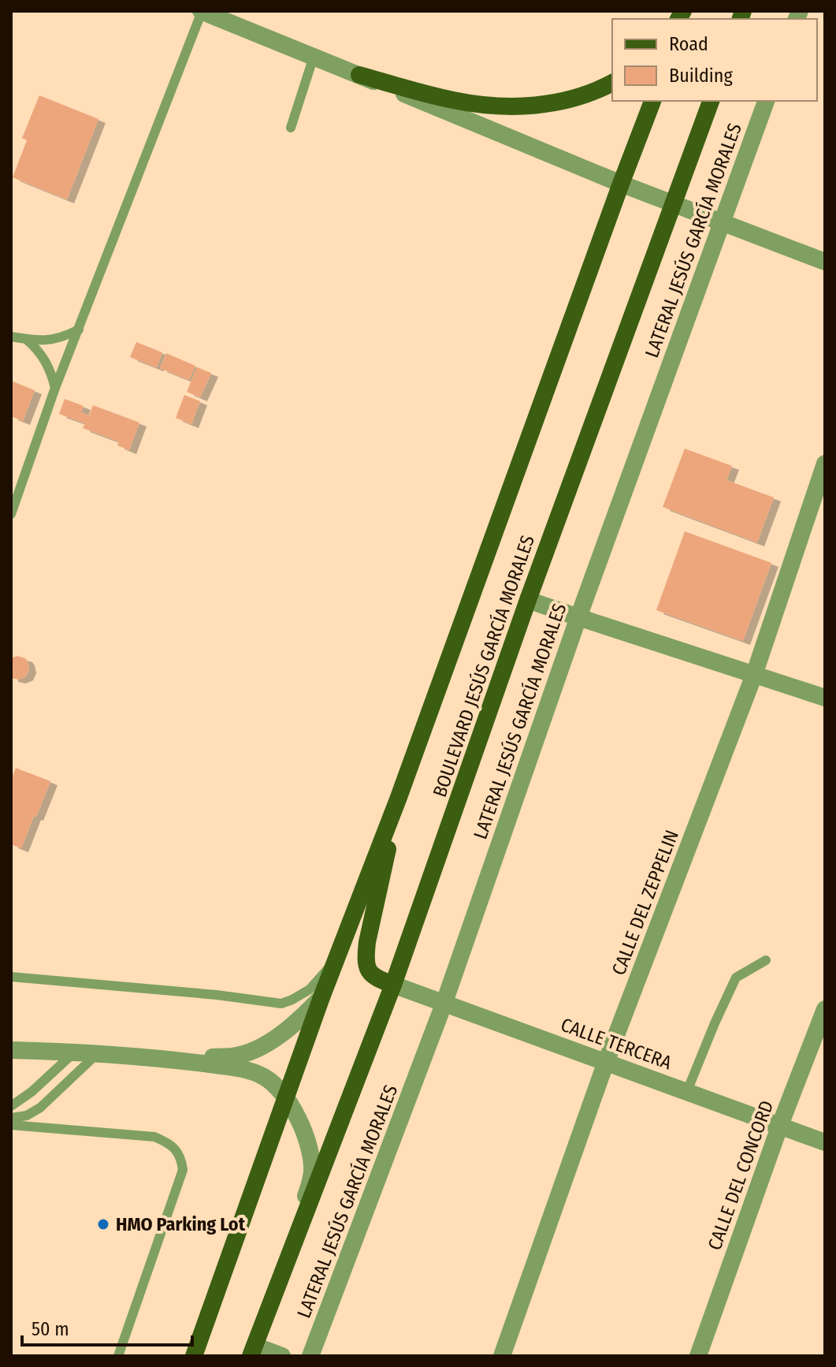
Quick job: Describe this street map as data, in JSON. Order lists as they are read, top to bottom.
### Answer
{
  "streets": {
    "main road": ["BOULEVARD JESÚS GARCÍA MORALES"],
    "street": [
      "LATERAL JESÚS GARCÍA MORALES",
      "CALLE DEL ZEPPELIN",
      "CALLE TERCERA",
      "CALLE DEL CONCORD"
    ]
  },
  "crossings": [
    ["LATERAL JESÚS GARCÍA MORALES", "CALLE TERCERA"],
    ["BOULEVARD JESÚS GARCÍA MORALES", "CALLE TERCERA"],
    ["CALLE DEL ZEPPELIN", "CALLE TERCERA"],
    ["CALLE TERCERA", "CALLE DEL CONCORD"]
  ],
  "places": ["HMO Parking Lot"],
  "legend": ["Road", "Building"],
  "scale_bar": "50 m"
}
